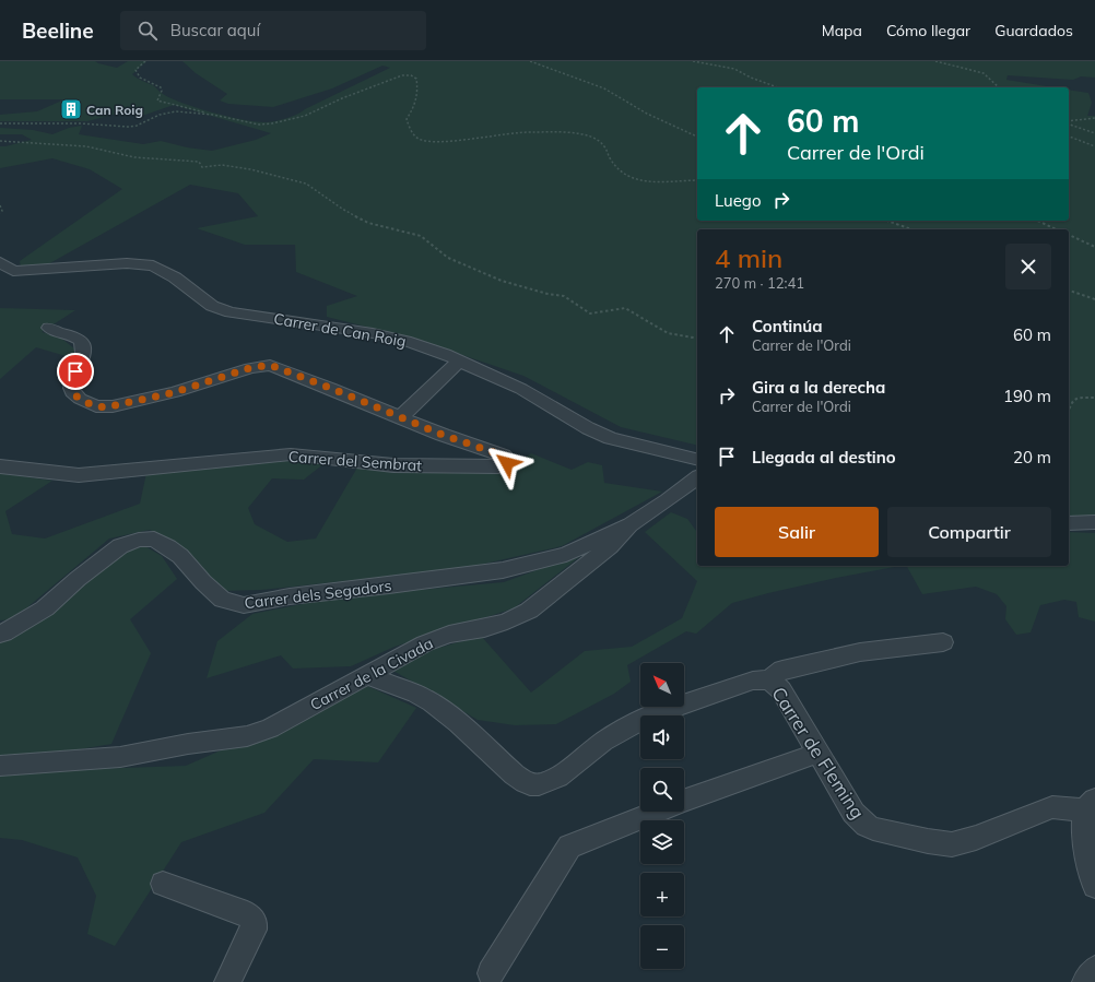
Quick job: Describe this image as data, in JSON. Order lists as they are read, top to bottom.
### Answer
{
  "streets": {
    "street": [
      "Carrer de Can Roig",
      "Carrer del Sembrat",
      "Carrer dels Segadors",
      "Carrer de la Civada",
      "Carrer de Fleming"
    ]
  },
  "crossings": [
    ["Carrer dels Segadors", "Carrer de la Civada"],
    ["Carrer de la Civada", "Carrer de Fleming"]
  ],
  "places": {
    "building": ["Can Roig"]
  },
  "north": "top left",
  "page": {
    "header": "Beeline",
    "search": "Buscar aquí",
    "nav": ["Mapa", "Cómo llegar", "Guardados"],
    "turn": ["60 m", "Carrer de l'Ordi"],
    "then": "Luego",
    "heading": ["4 min", "270 m · 12:41"],
    "list": [
      {
        "name": "Continúa",
        "note": "Carrer de l'Ordi",
        "value": "60 m"
      },
      {
        "name": "Gira a la derecha",
        "note": "Carrer de l'Ordi",
        "value": "190 m"
      },
      {
        "name": "Llegada al destino",
        "value": "20 m"
      }
    ],
    "buttons": ["Salir", "Compartir"],
    "map_buttons": ["+", "−"]
  }
}
